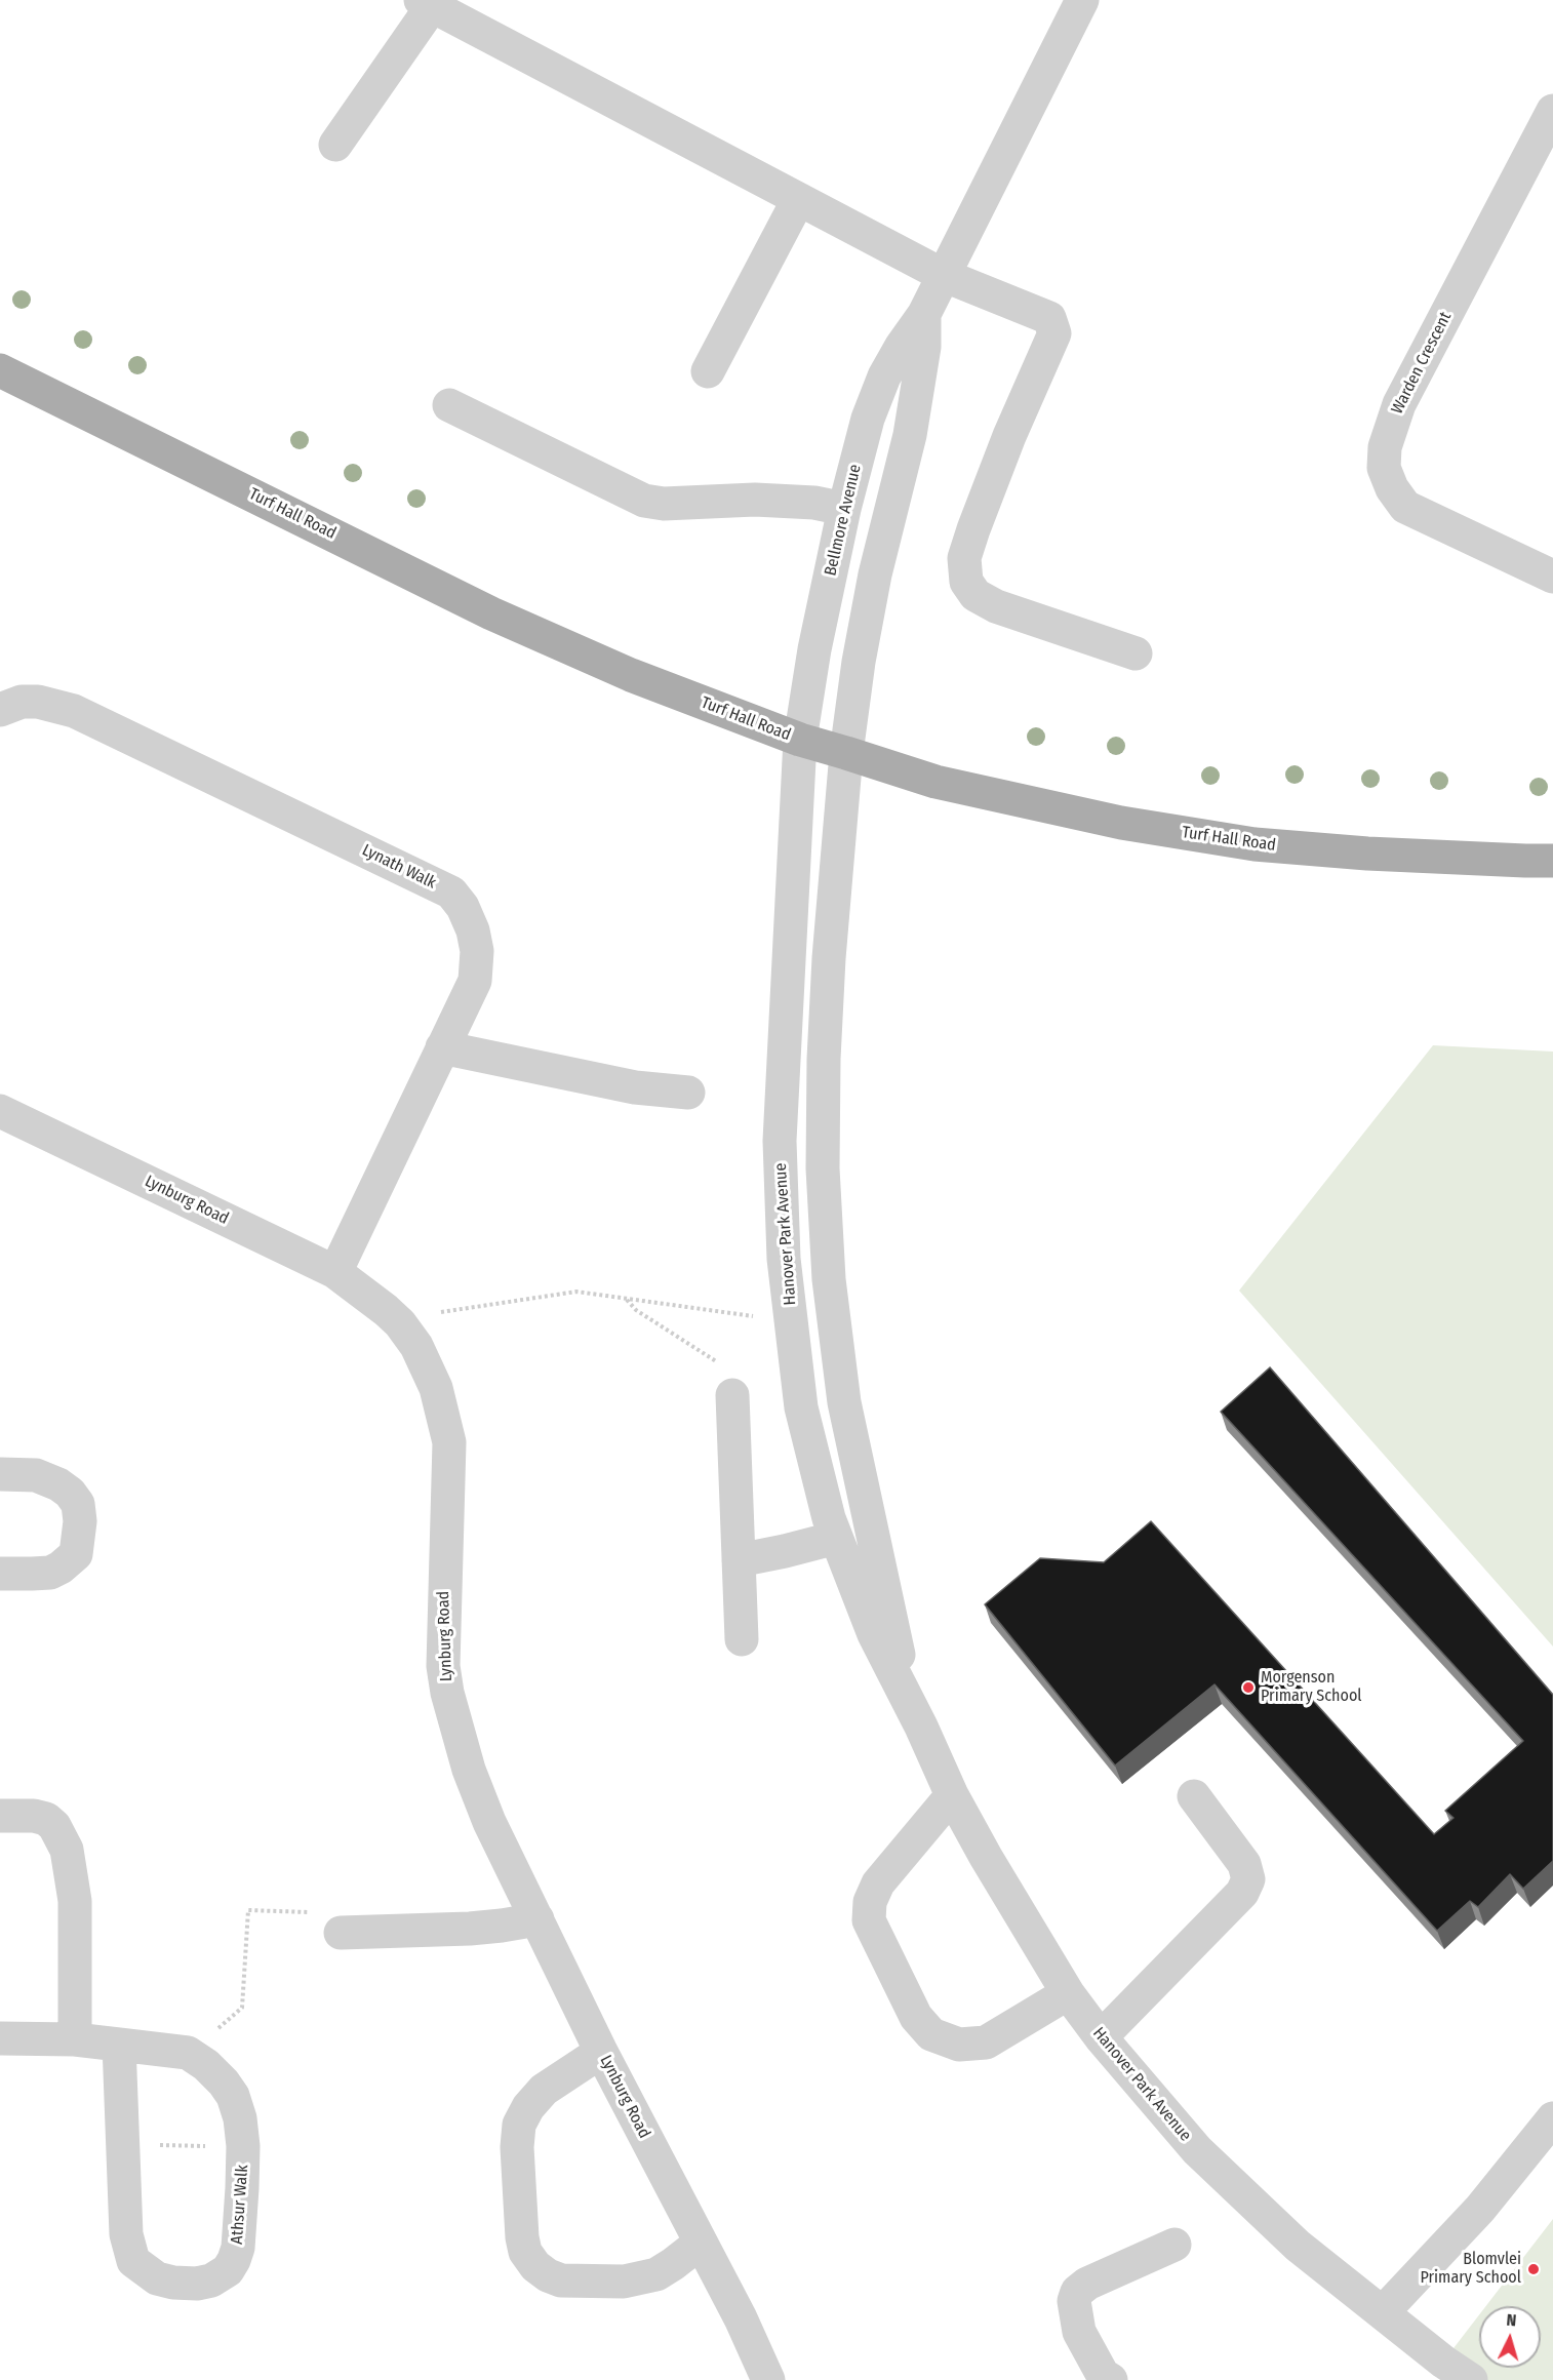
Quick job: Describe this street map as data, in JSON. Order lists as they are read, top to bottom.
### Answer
{
  "streets": {
    "main road": ["Turf Hall Road"],
    "street": [
      "Warden Crescent",
      "Bellmore Avenue",
      "Lynath Walk",
      "Lynburg Road",
      "Hanover Park Avenue",
      "Athsur Walk"
    ]
  },
  "crossings": [
    ["Turf Hall Road", "Bellmore Avenue"],
    ["Turf Hall Road", "Hanover Park Avenue"],
    ["Bellmore Avenue", "Hanover Park Avenue"],
    ["Lynath Walk", "Lynburg Road"]
  ],
  "places": ["Morgenson Primary School", "Blomvlei Primary School"],
  "north": "top"
}
